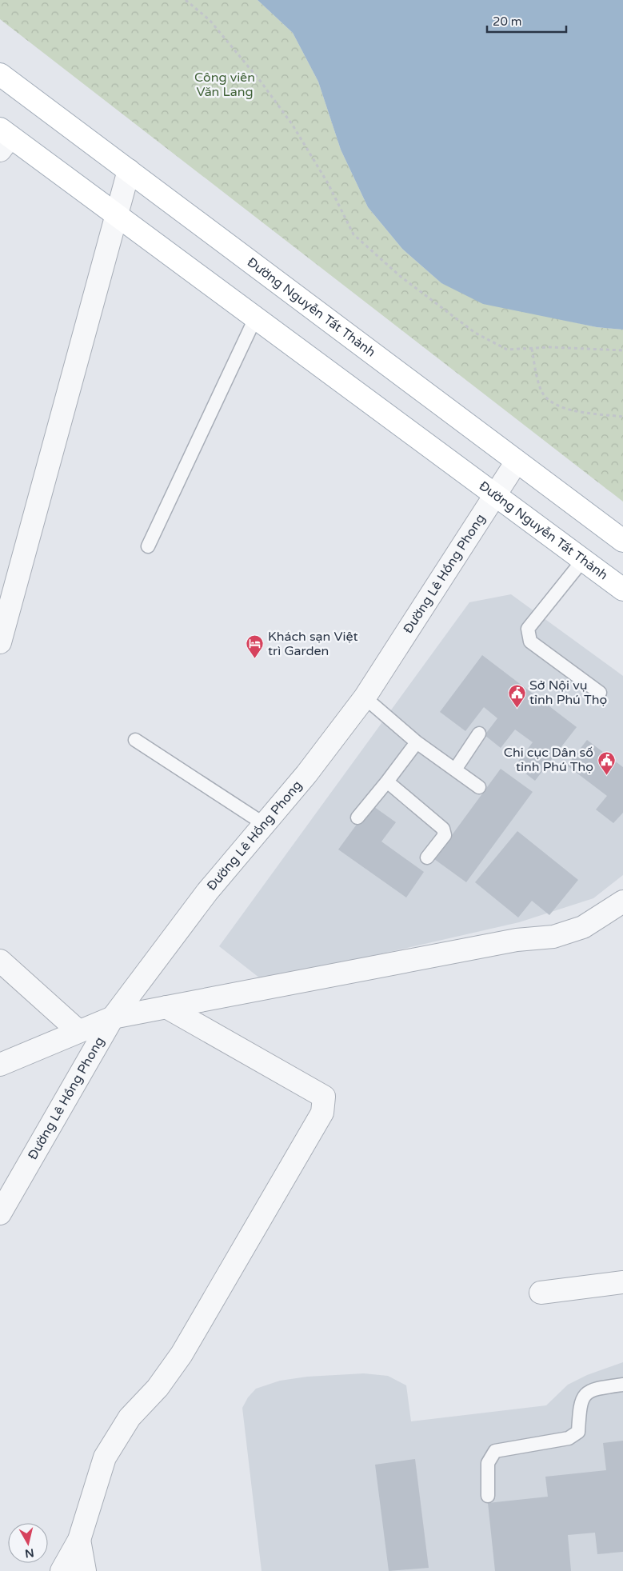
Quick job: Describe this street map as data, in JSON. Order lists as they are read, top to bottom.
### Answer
{
  "streets": {
    "main road": ["Đường Nguyễn Tất Thành"],
    "street": ["Đường Lê Hồng Phong"]
  },
  "crossings": [
    ["Đường Nguyễn Tất Thành", "Đường Lê Hồng Phong"]
  ],
  "parks": ["Công viên Văn Lang"],
  "places": {
    "hotel": ["Khách sạn Việt trì Garden"],
    "public building": ["Sở Nội vụ tỉnh Phú Thọ", "Chi cục Dân số tỉnh Phú Thọ"]
  },
  "scale_bar": "20 m",
  "north": "bottom"
}
